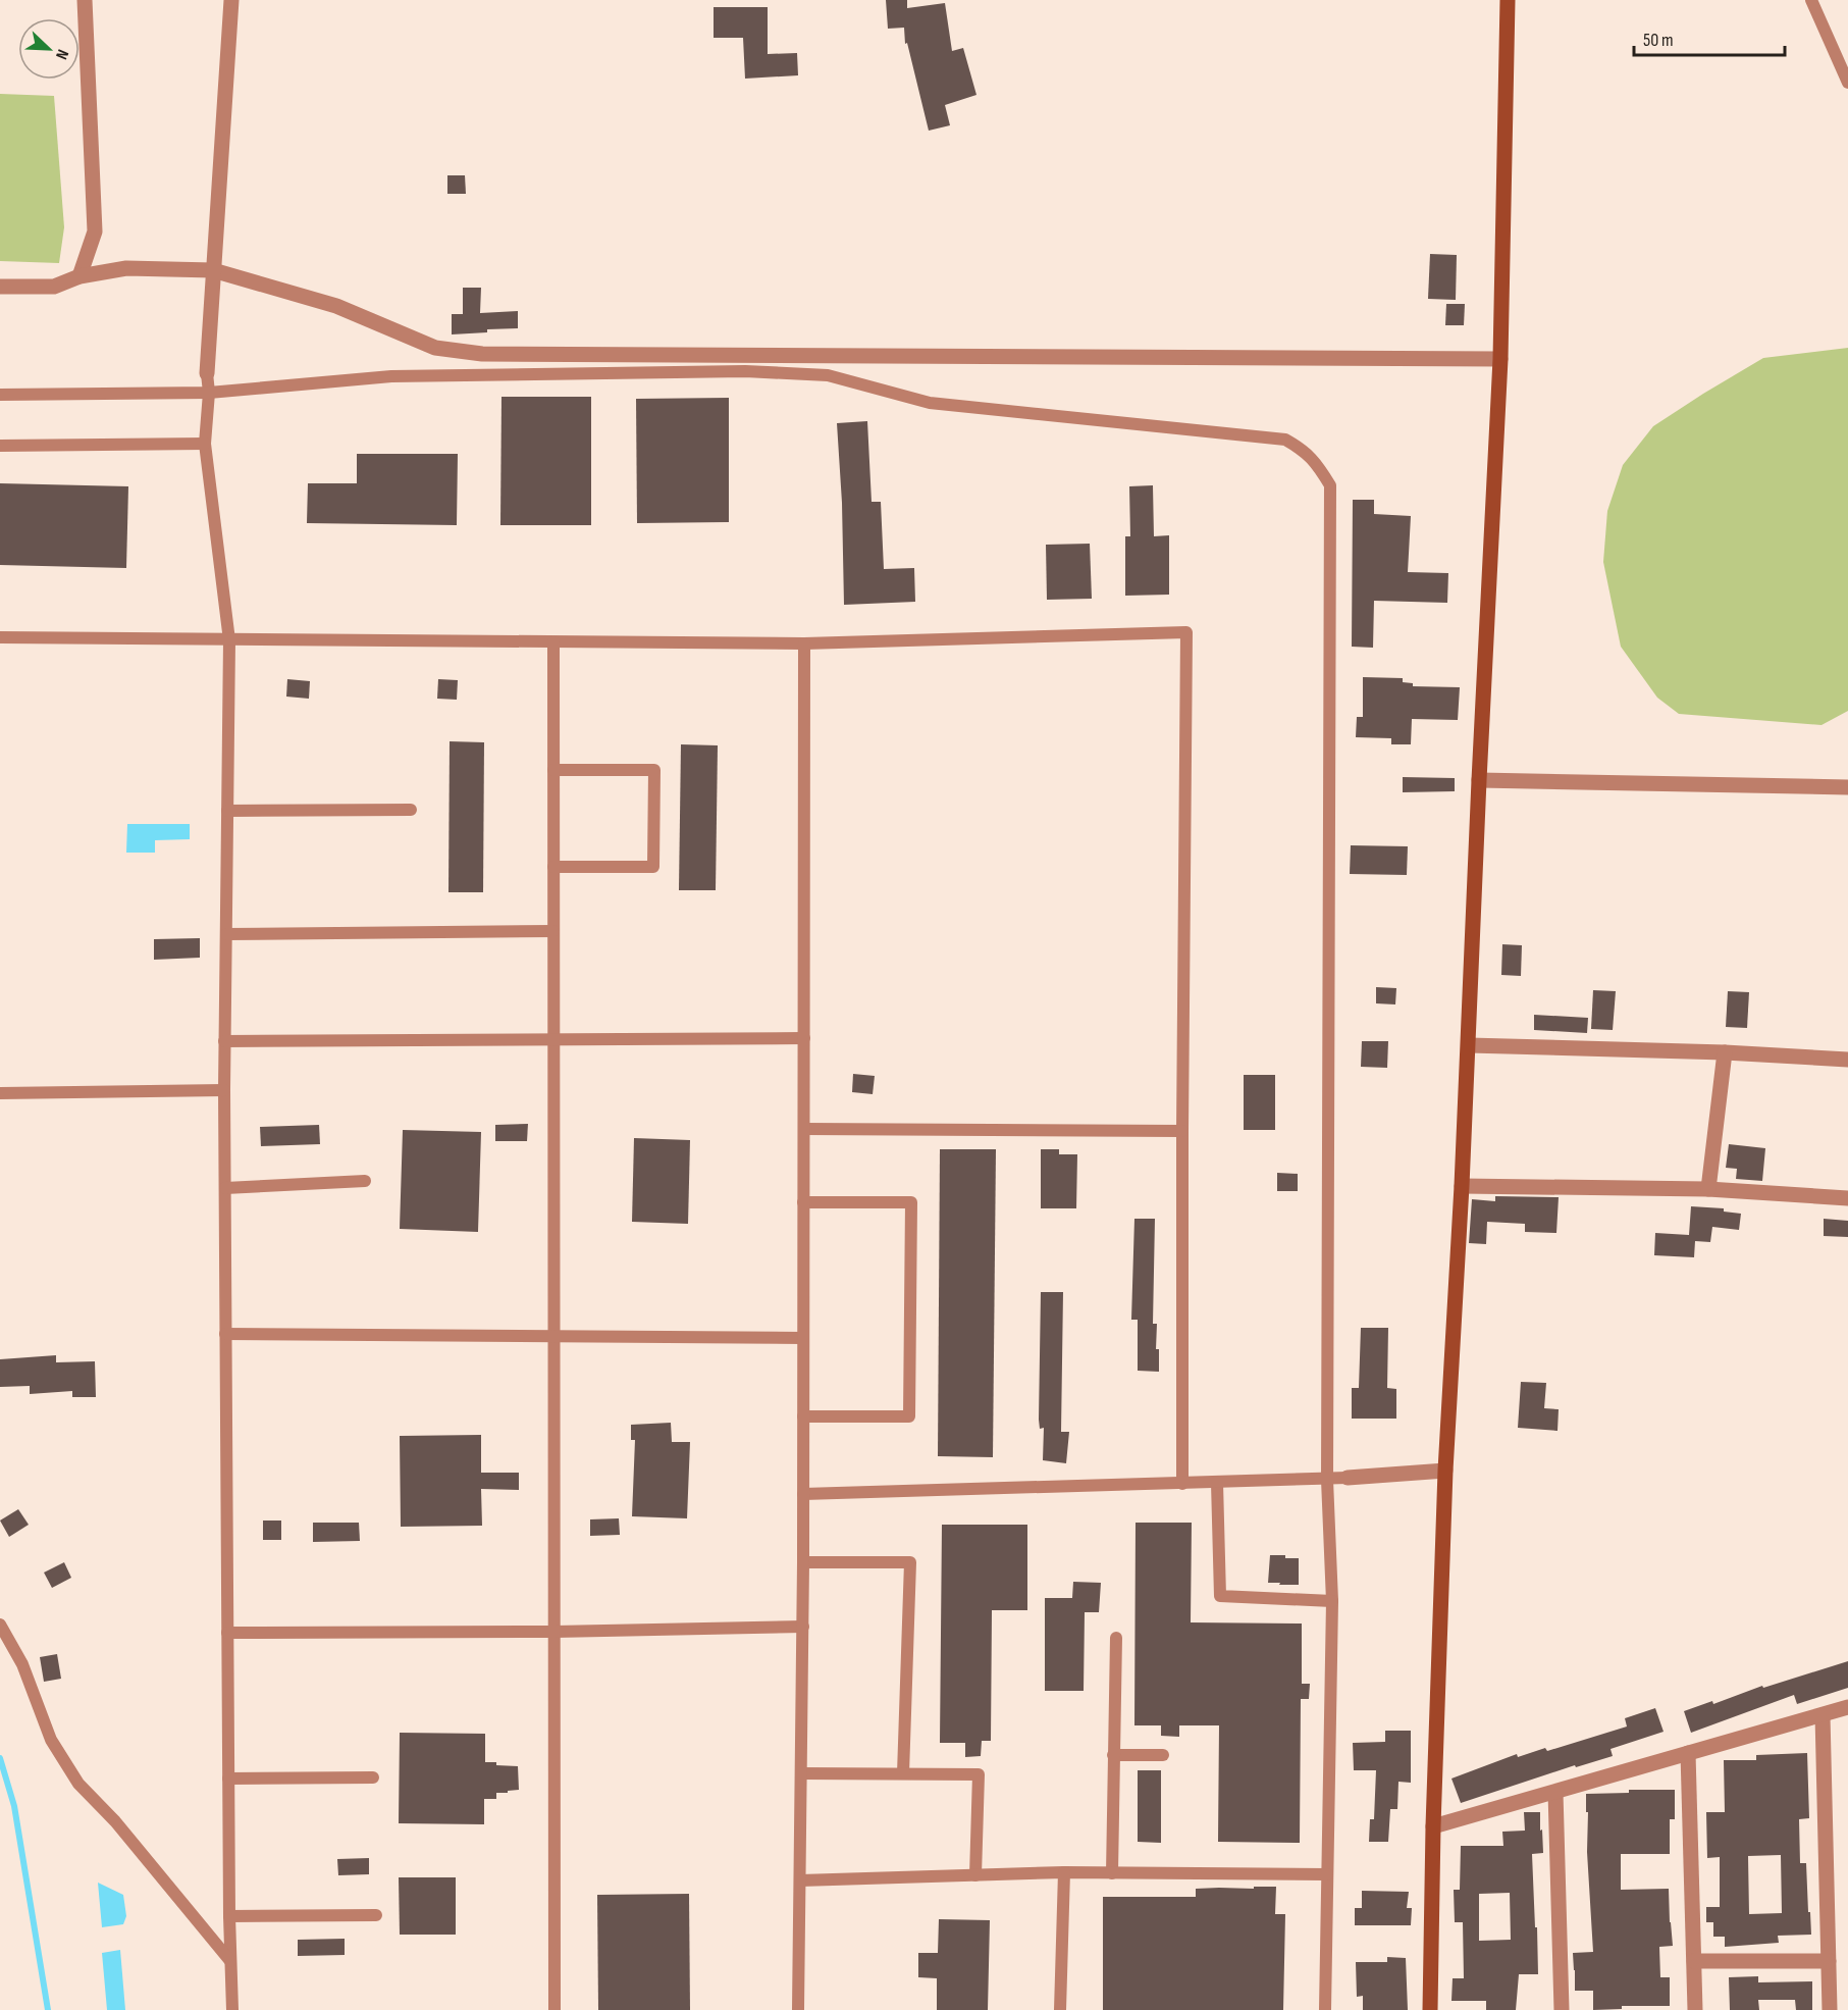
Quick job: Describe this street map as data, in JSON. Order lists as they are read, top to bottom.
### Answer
{
  "scale_bar": "50 m",
  "north": "bottom right"
}
